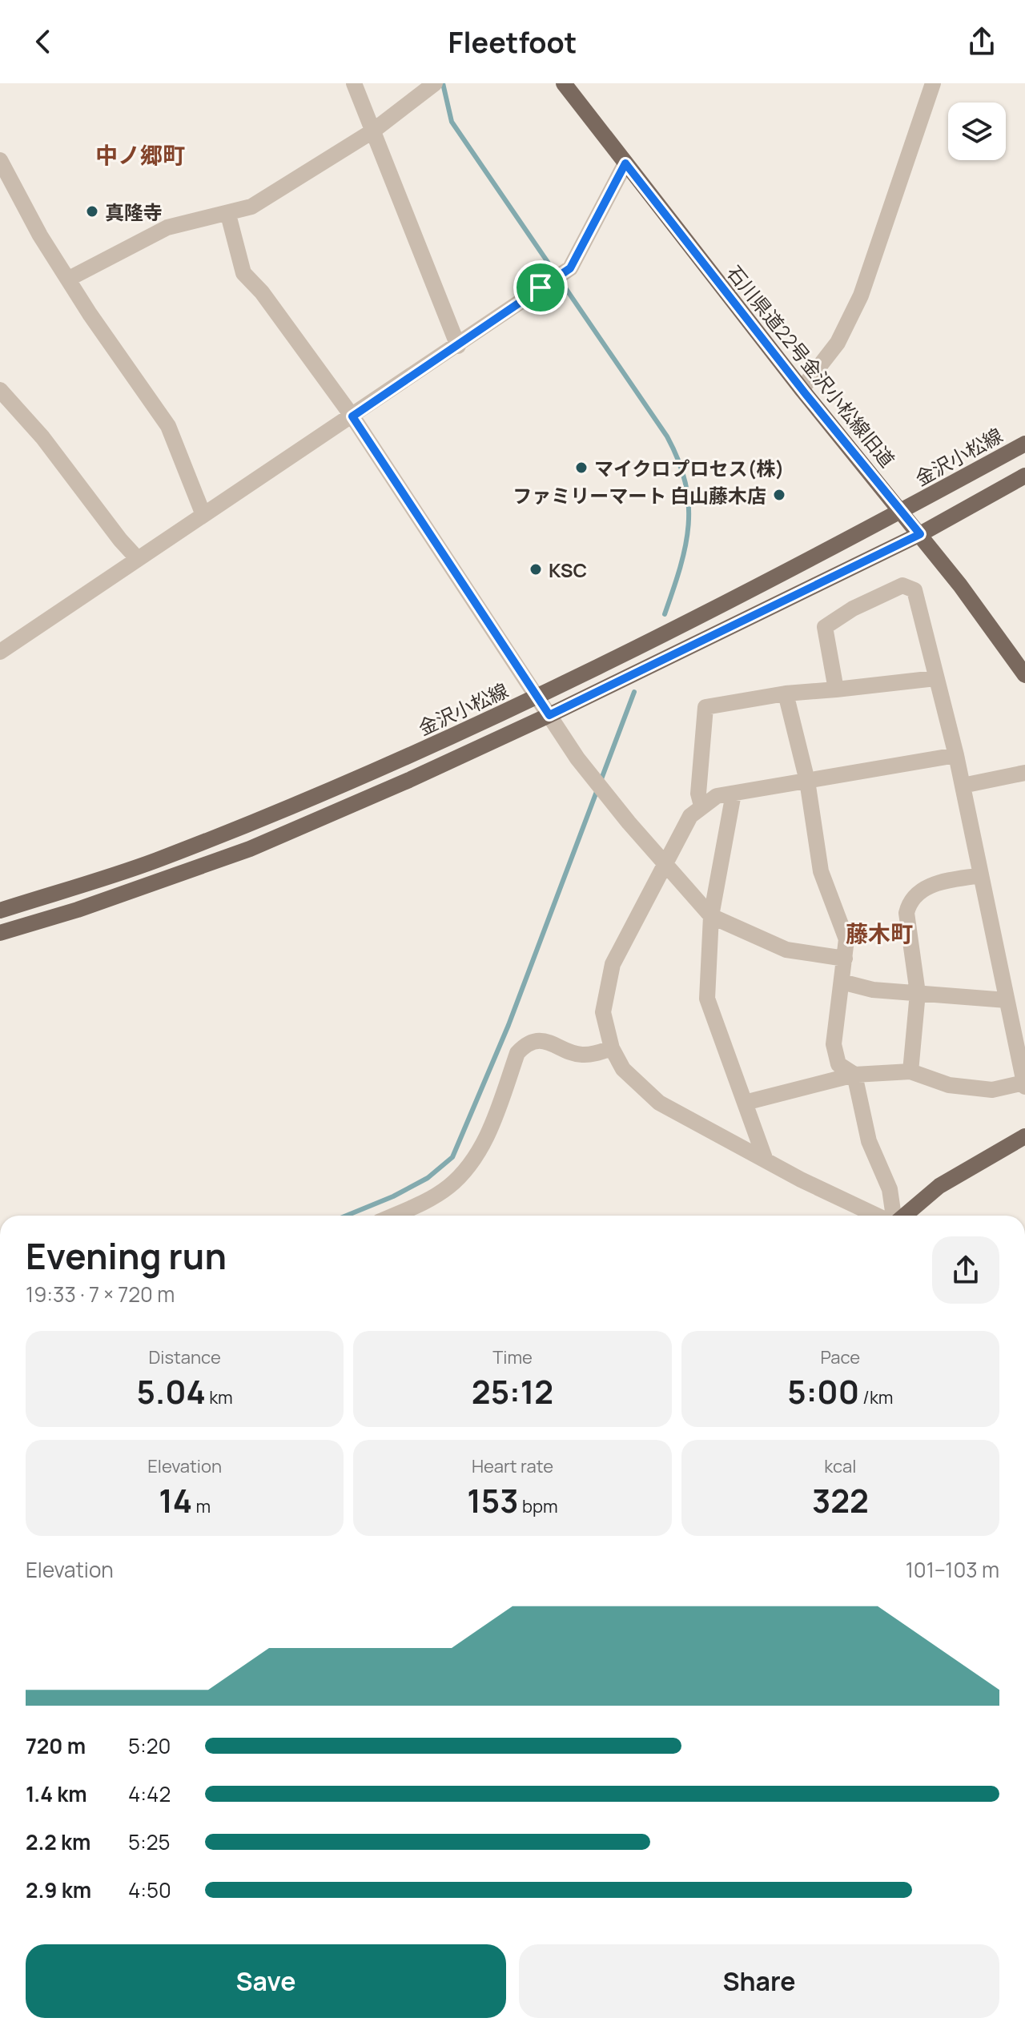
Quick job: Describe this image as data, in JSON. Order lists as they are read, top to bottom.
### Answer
{
  "streets": {
    "main road": ["石川県道22号金沢小松線旧道", "金沢小松線"]
  },
  "crossings": [
    ["石川県道22号金沢小松線旧道", "金沢小松線"]
  ],
  "districts": ["中ノ郷町", "藤木町"],
  "places": [
    "真隆寺",
    "マイクロプロセス(株)",
    "ファミリーマート 白山藤木店",
    "KSC"
  ],
  "page": {
    "header": "Fleetfoot",
    "heading": ["Evening run", "19:33 · 7 × 720 m"],
    "stats": [
      ["Distance", "5.04 km"],
      ["Time", "25:12"],
      ["Pace", "5:00 /km"],
      ["Elevation", "14 m"],
      ["Heart rate", "153 bpm"],
      ["kcal", "322"]
    ],
    "chart": ["Elevation", "101–103 m"],
    "list": [
      {
        "name": "720 m",
        "note": "5:20"
      },
      {
        "name": "1.4 km",
        "note": "4:42"
      },
      {
        "name": "2.2 km",
        "note": "5:25"
      },
      {
        "name": "2.9 km",
        "note": "4:50"
      }
    ],
    "buttons": ["Save", "Share"]
  }
}
